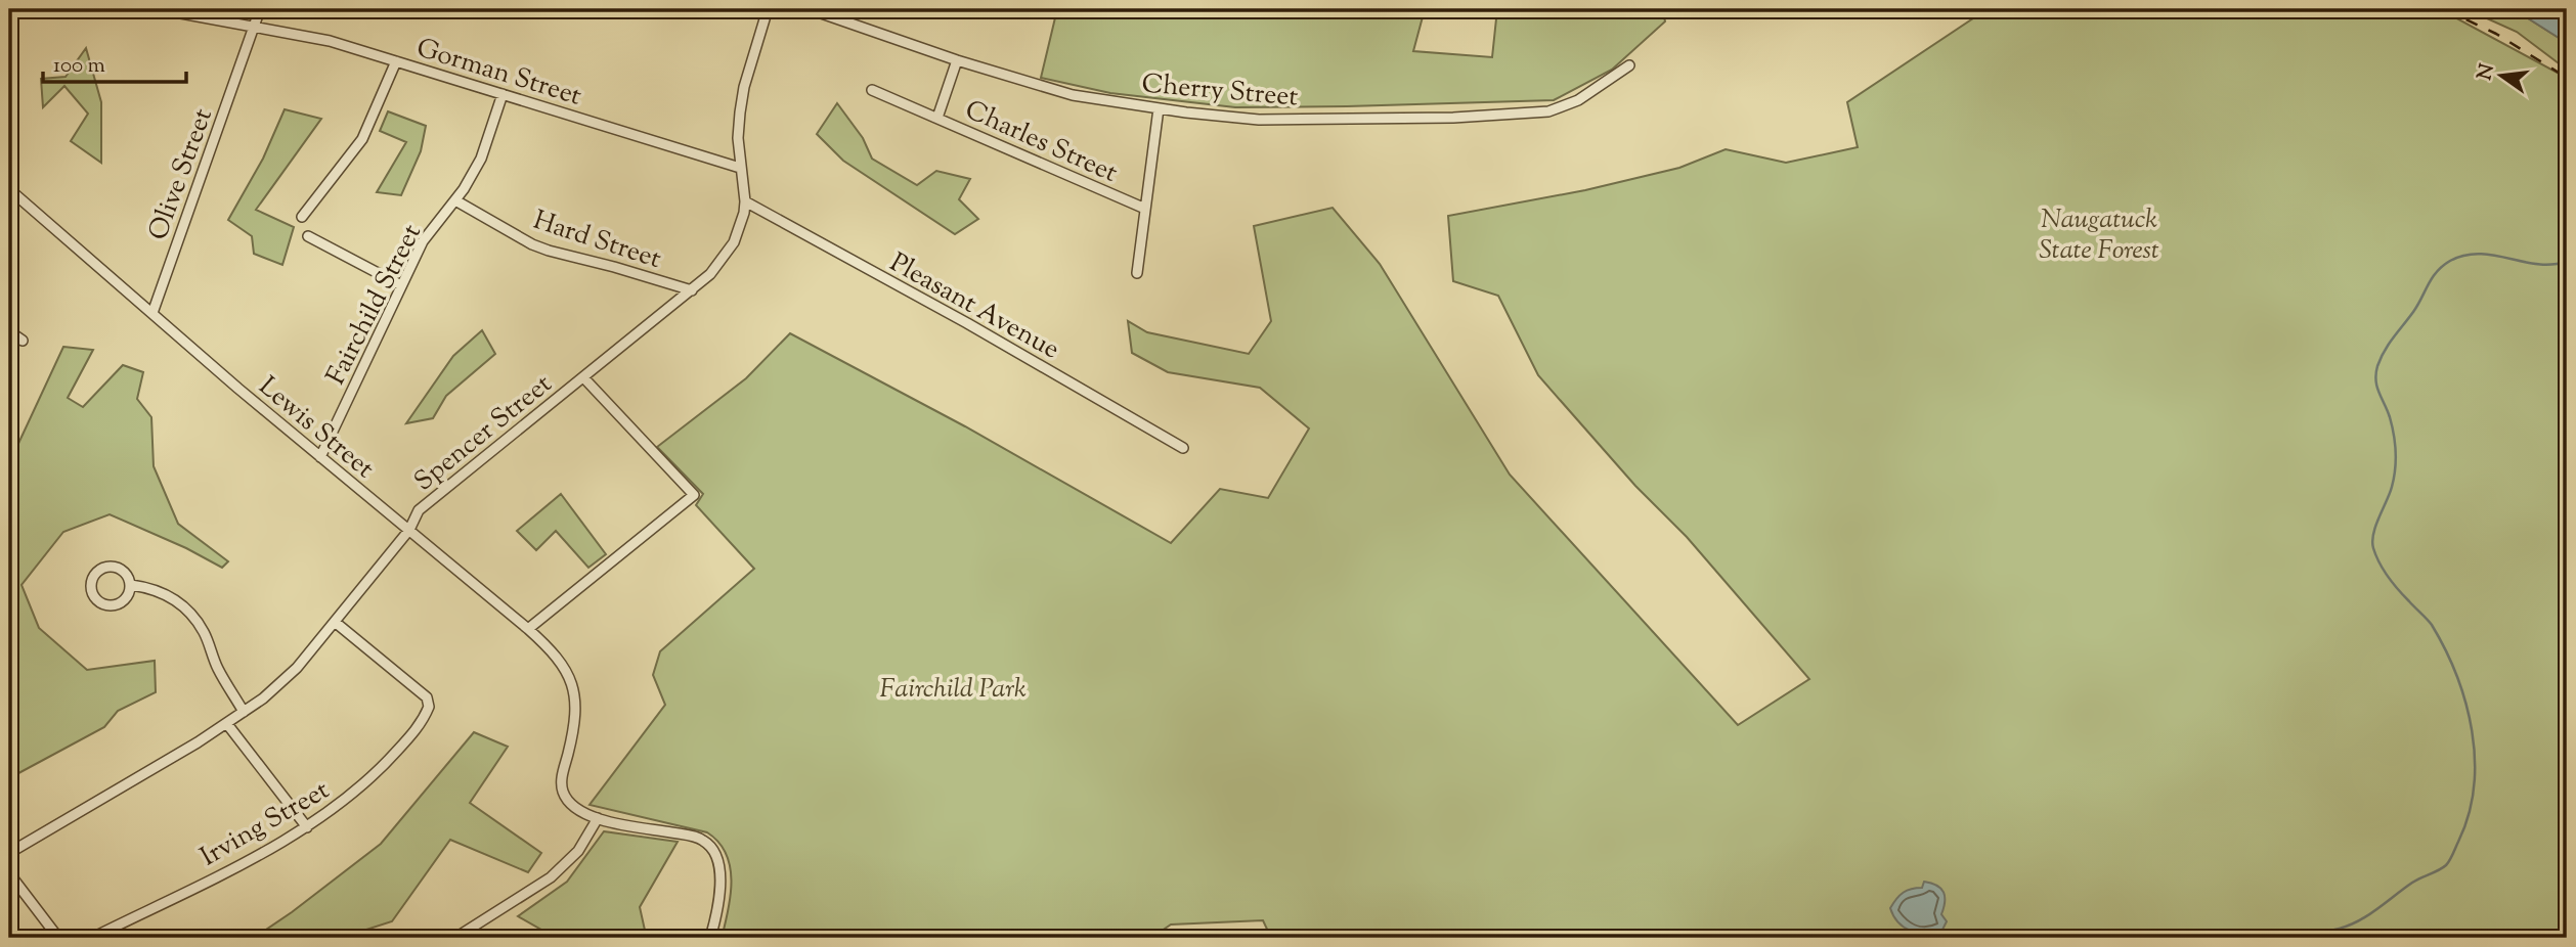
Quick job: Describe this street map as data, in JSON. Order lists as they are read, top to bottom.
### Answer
{
  "streets": {
    "street": [
      "Gorman Street",
      "Cherry Street",
      "Charles Street",
      "Olive Street",
      "Hard Street",
      "Fairchild Street",
      "Pleasant Avenue",
      "Lewis Street",
      "Spencer Street",
      "Irving Street"
    ]
  },
  "crossings": [
    ["Gorman Street", "Olive Street"],
    ["Gorman Street", "Fairchild Street"],
    ["Gorman Street", "Spencer Street"],
    ["Cherry Street", "Charles Street"],
    ["Olive Street", "Lewis Street"],
    ["Hard Street", "Fairchild Street"],
    ["Hard Street", "Spencer Street"],
    ["Fairchild Street", "Lewis Street"],
    ["Pleasant Avenue", "Spencer Street"],
    ["Lewis Street", "Spencer Street"],
    ["Spencer Street", "Irving Street"]
  ],
  "parks": ["Naugatuck State Forest", "Fairchild Park"],
  "scale_bar": "100 m",
  "north": "left"
}
